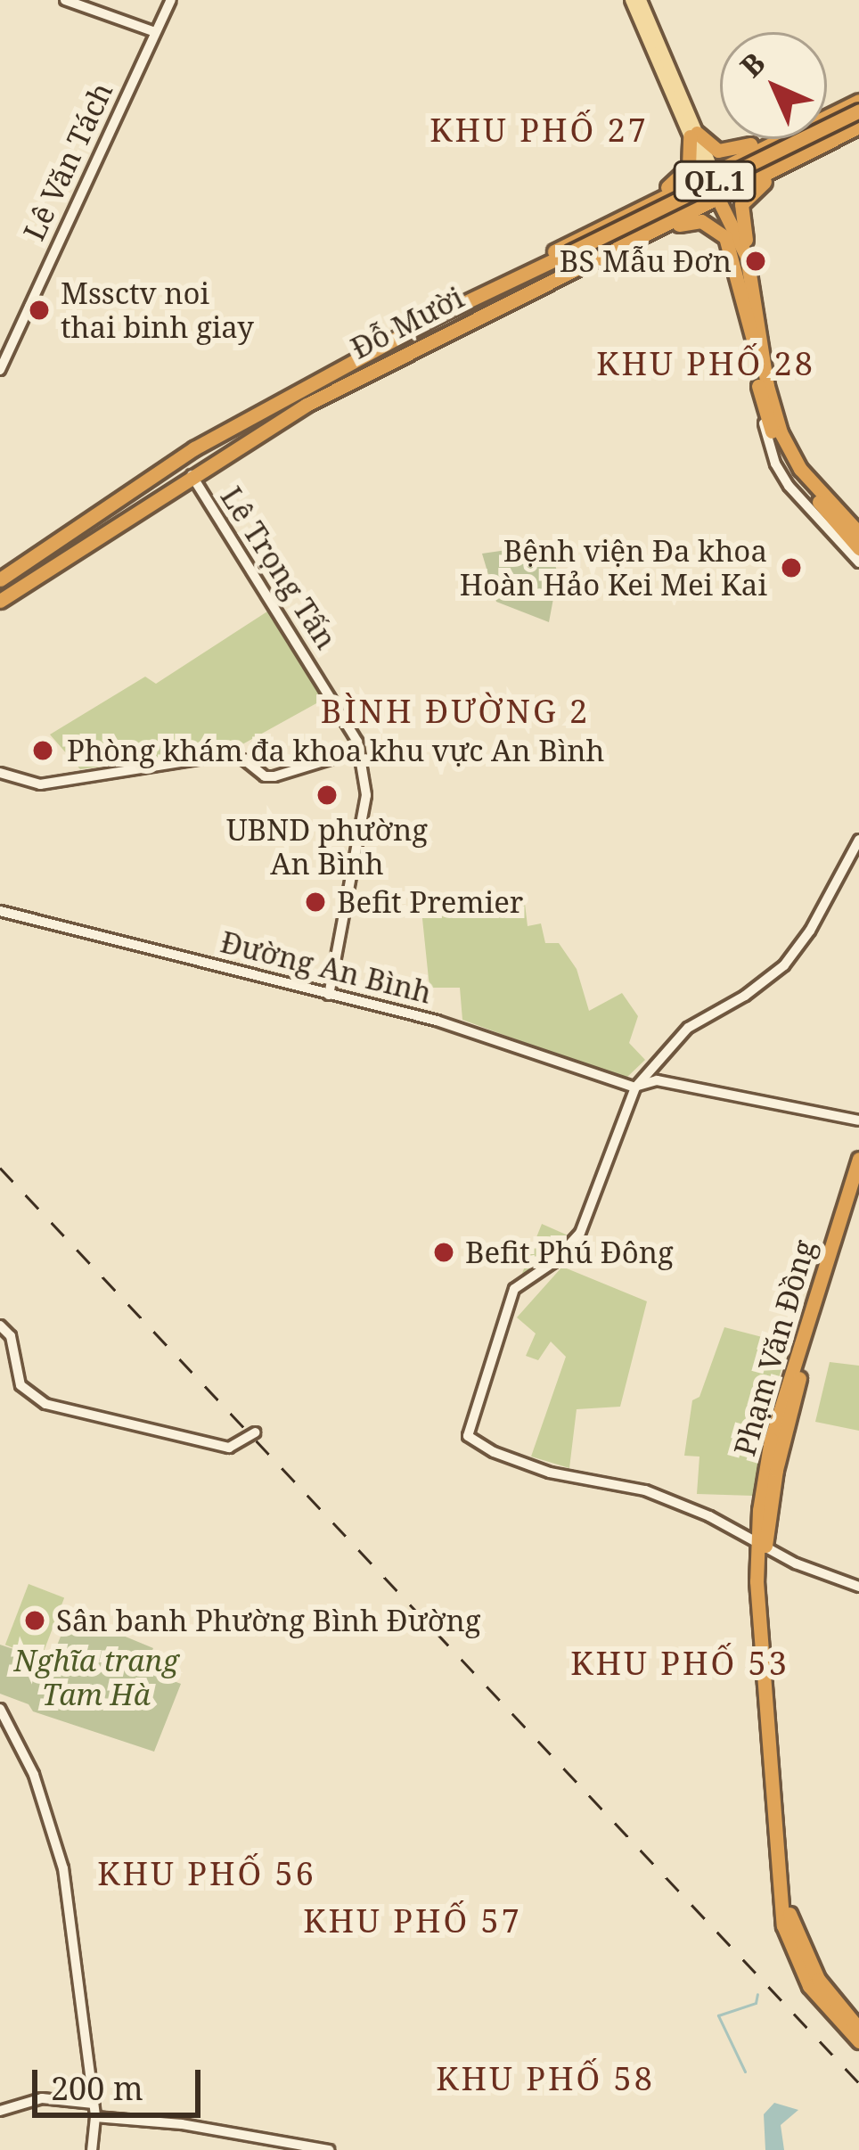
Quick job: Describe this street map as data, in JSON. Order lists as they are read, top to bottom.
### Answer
{
  "streets": {
    "highway": ["QL.1", "Đỗ Mười", "Phạm Văn Đồng"],
    "street": ["Lê Văn Tách", "Lê Trọng Tấn", "Đường An Bình"]
  },
  "crossings": [
    ["QL.1", "Đỗ Mười"],
    ["Đỗ Mười", "Lê Trọng Tấn"],
    ["Lê Trọng Tấn", "Đường An Bình"]
  ],
  "districts": [
    "KHU PHỐ 27",
    "KHU PHỐ 28",
    "BÌNH ĐƯỜNG 2",
    "KHU PHỐ 53",
    "KHU PHỐ 56",
    "KHU PHỐ 57",
    "KHU PHỐ 58"
  ],
  "parks": ["Nghĩa trang Tam Hà"],
  "places": [
    "BS Mẫu Đơn",
    "Mssctv noi thai binh giay",
    "Bệnh viện Đa khoa Hoàn Hảo Kei Mei Kai",
    "Phòng khám đa khoa khu vực An Bình",
    "UBND phường An Bình",
    "Befit Premier",
    "Befit Phú Đông",
    "Sân banh Phường Bình Đường"
  ],
  "scale_bar": "200 m",
  "north": "top left"
}
